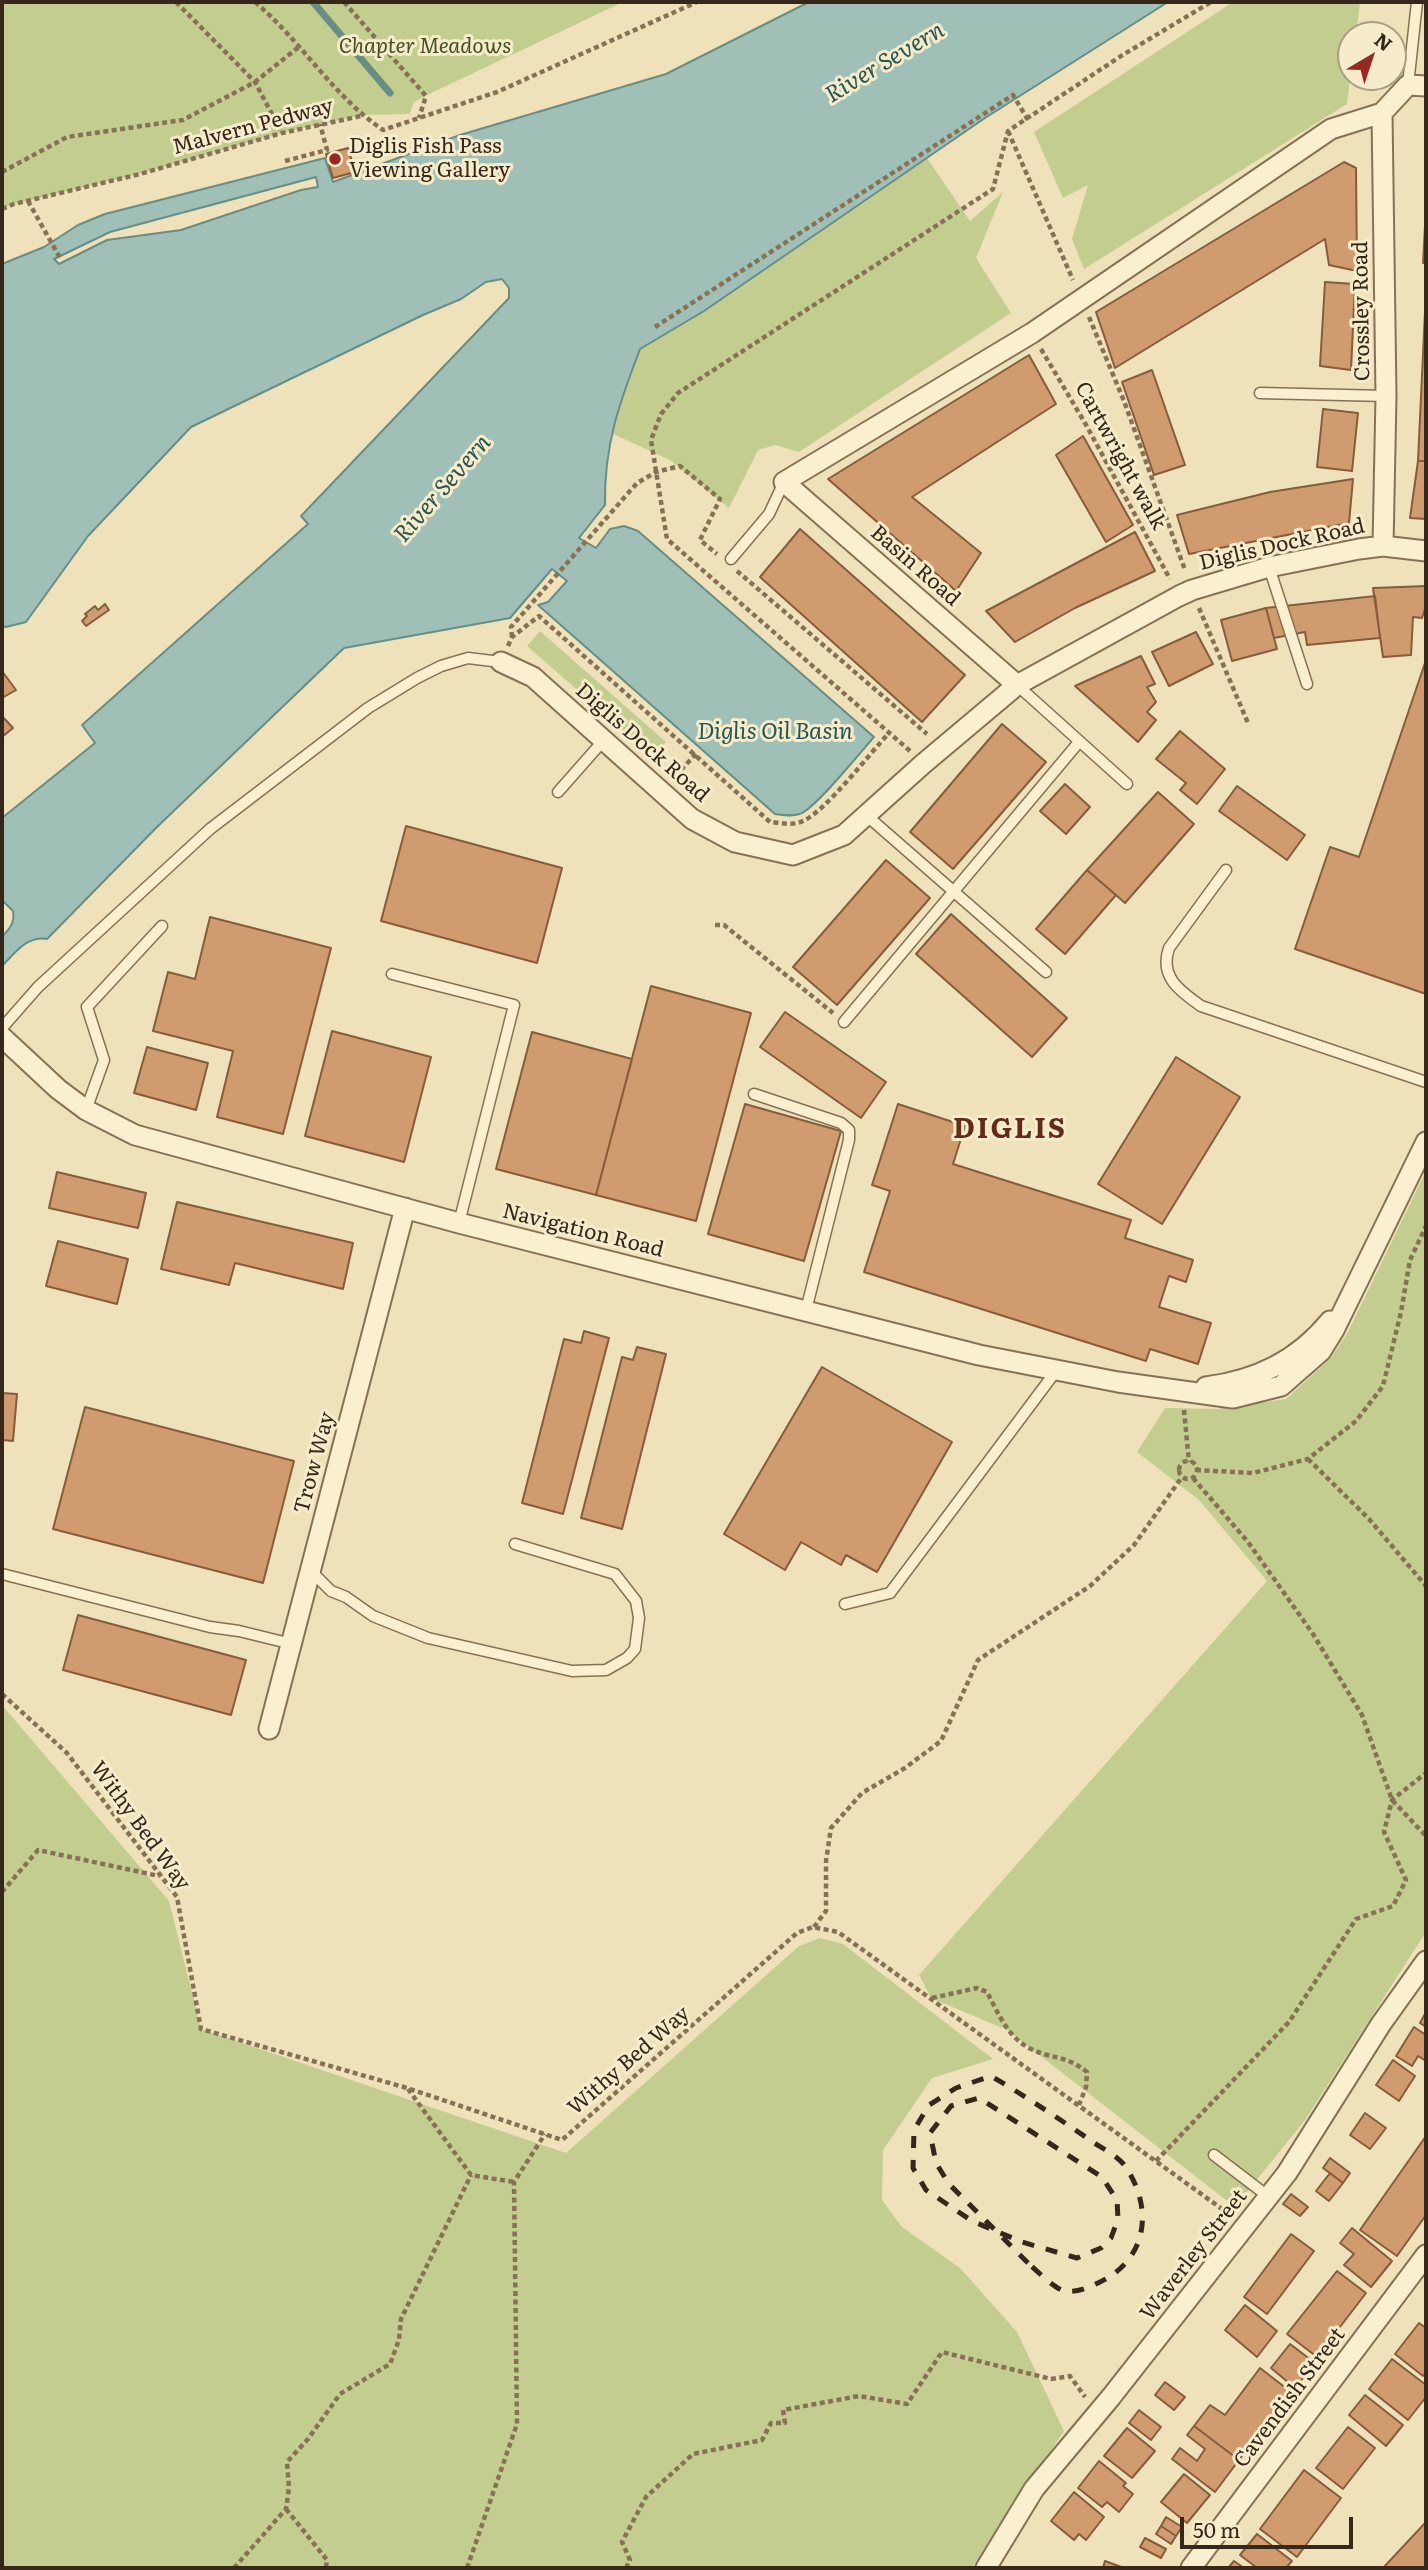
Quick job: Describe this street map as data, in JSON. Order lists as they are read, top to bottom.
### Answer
{
  "streets": {
    "street": [
      "Crossley Road",
      "Diglis Dock Road",
      "Basin Road",
      "Navigation Road",
      "Trow Way",
      "Waverley Street",
      "Cavendish Street"
    ],
    "path": ["Malvern Pedway", "Cartwright walk", "Withy Bed Way"]
  },
  "crossings": [
    ["Crossley Road", "Diglis Dock Road"],
    ["Cartwright walk", "Diglis Dock Road"],
    ["Diglis Dock Road", "Basin Road"],
    ["Navigation Road", "Trow Way"]
  ],
  "districts": ["DIGLIS"],
  "water": ["River Severn", "Diglis Oil Basin"],
  "parks": ["Chapter Meadows"],
  "places": ["Diglis Fish Pass Viewing Gallery"],
  "scale_bar": "50 m",
  "north": "top right"
}
